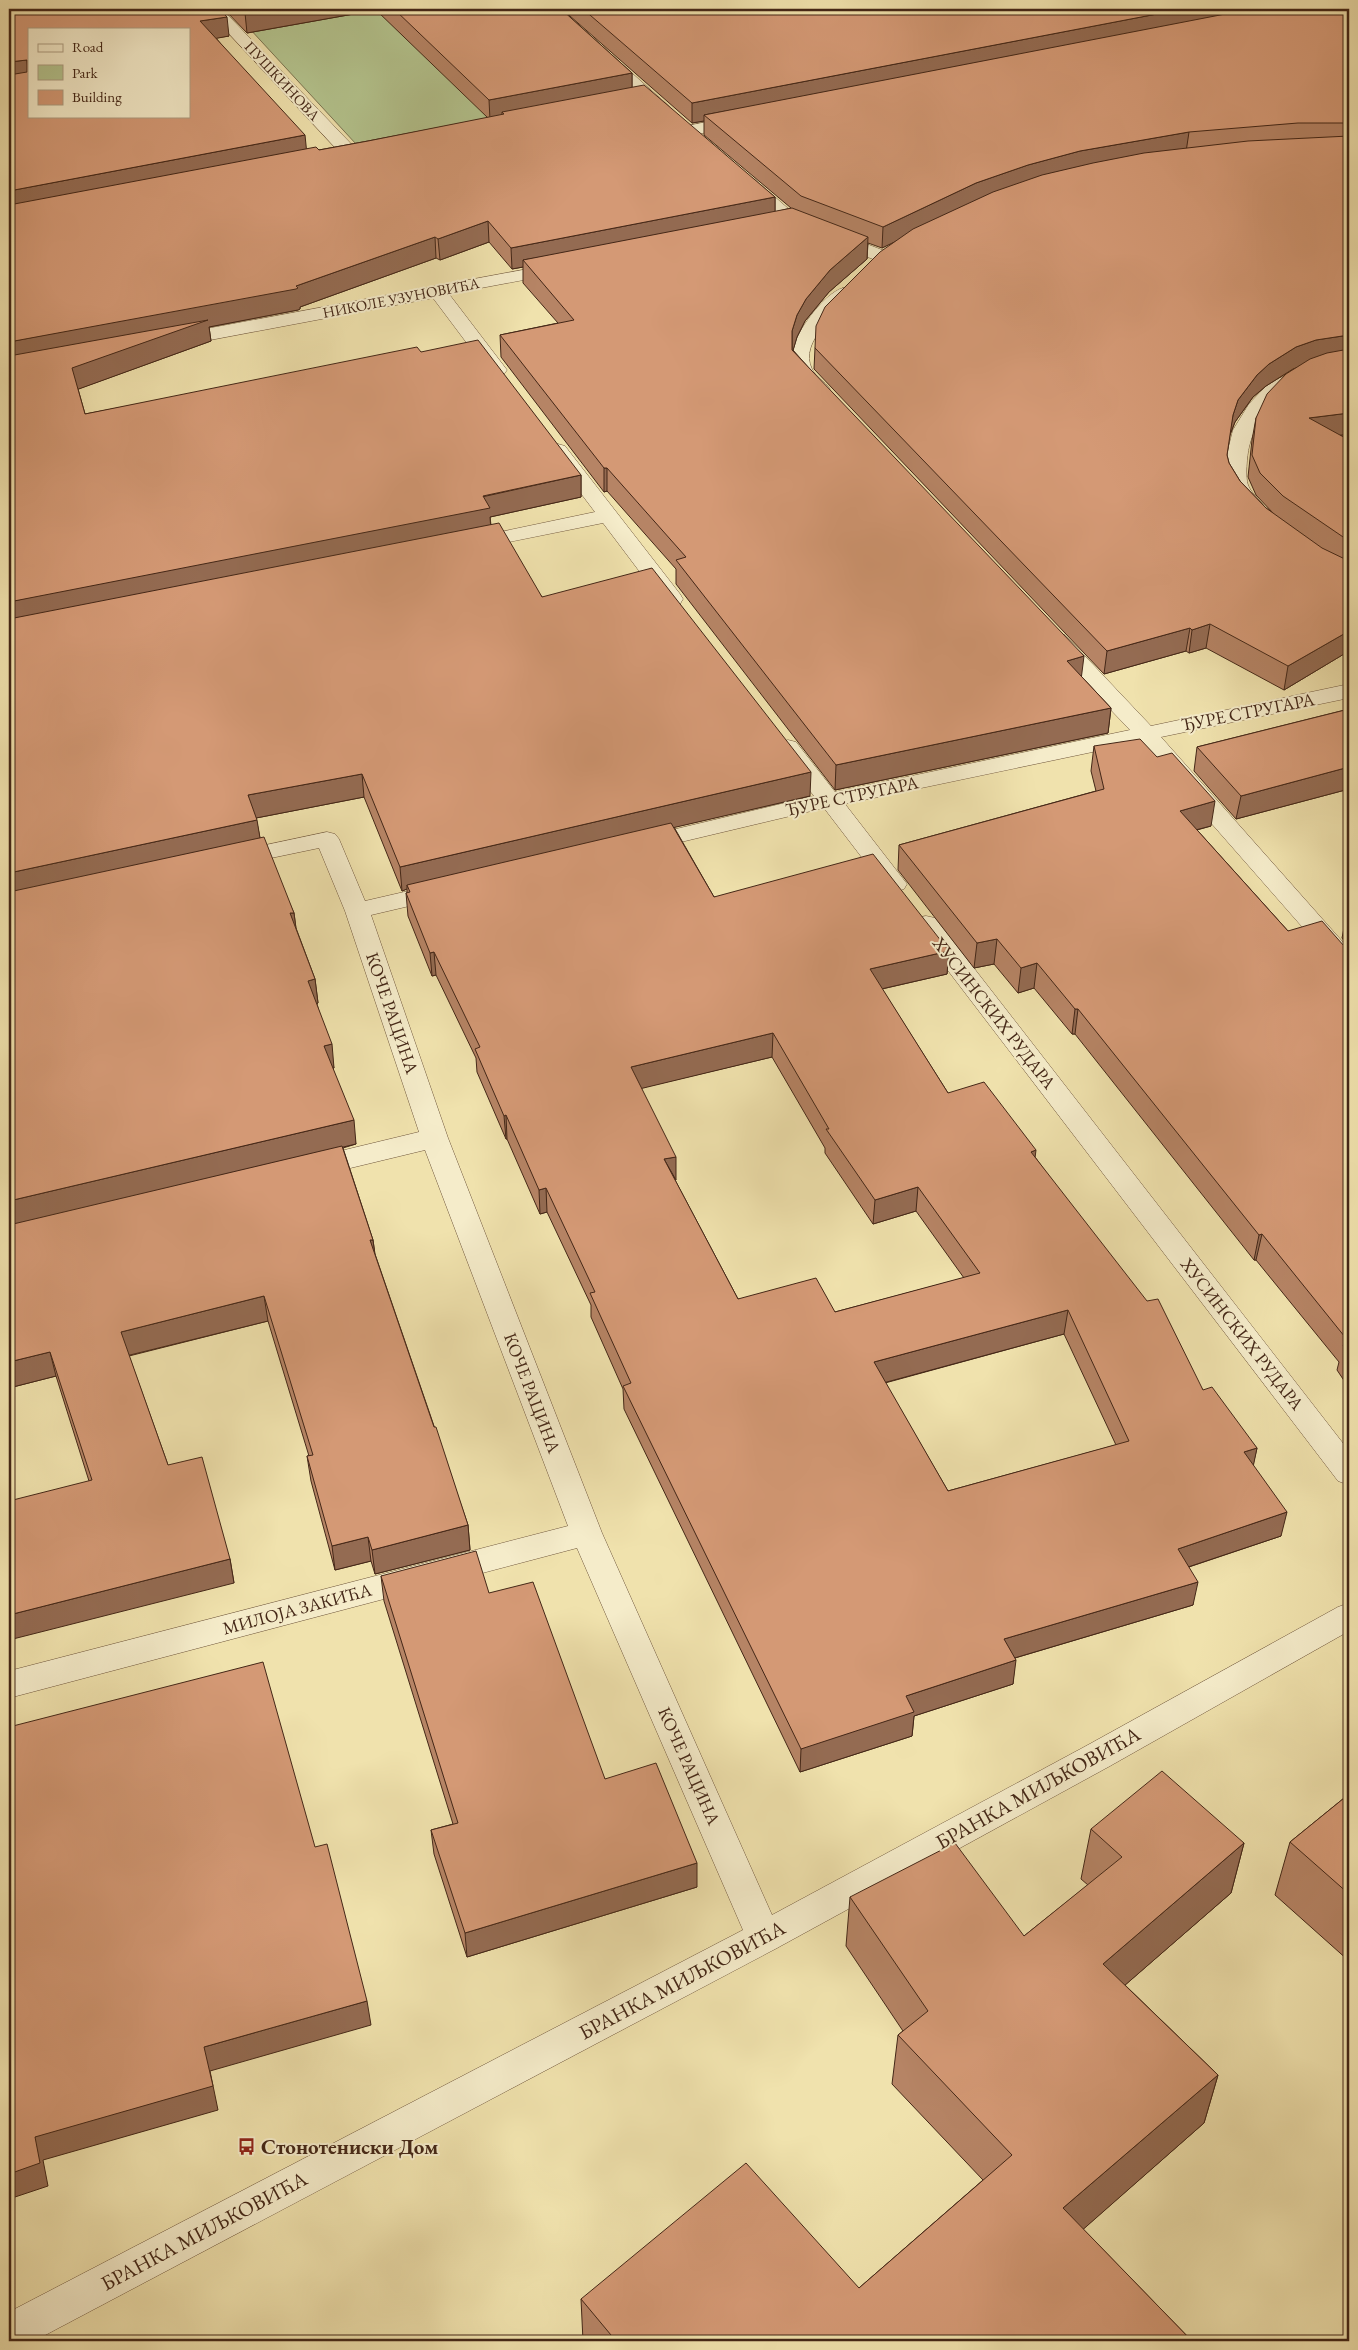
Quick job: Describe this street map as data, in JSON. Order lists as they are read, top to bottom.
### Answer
{
  "streets": {
    "street": [
      "ПУШКИНОВА",
      "НИКОЛЕ УЗУНОВИЋА",
      "ЂУРЕ СТРУГАРА",
      "КОЧЕ РАЦИНА",
      "ХУСИНСКИХ РУДАРА",
      "МИЛОЈА ЗАКИЋА",
      "БРАНКА МИЉКОВИЋА"
    ]
  },
  "crossings": [
    ["ЂУРЕ СТРУГАРА", "ХУСИНСКИХ РУДАРА"],
    ["КОЧЕ РАЦИНА", "МИЛОЈА ЗАКИЋА"],
    ["КОЧЕ РАЦИНА", "БРАНКА МИЉКОВИЋА"]
  ],
  "places": {
    "bus stop": ["Стонотениски Дом"]
  },
  "legend": ["Road", "Park", "Building"]
}
